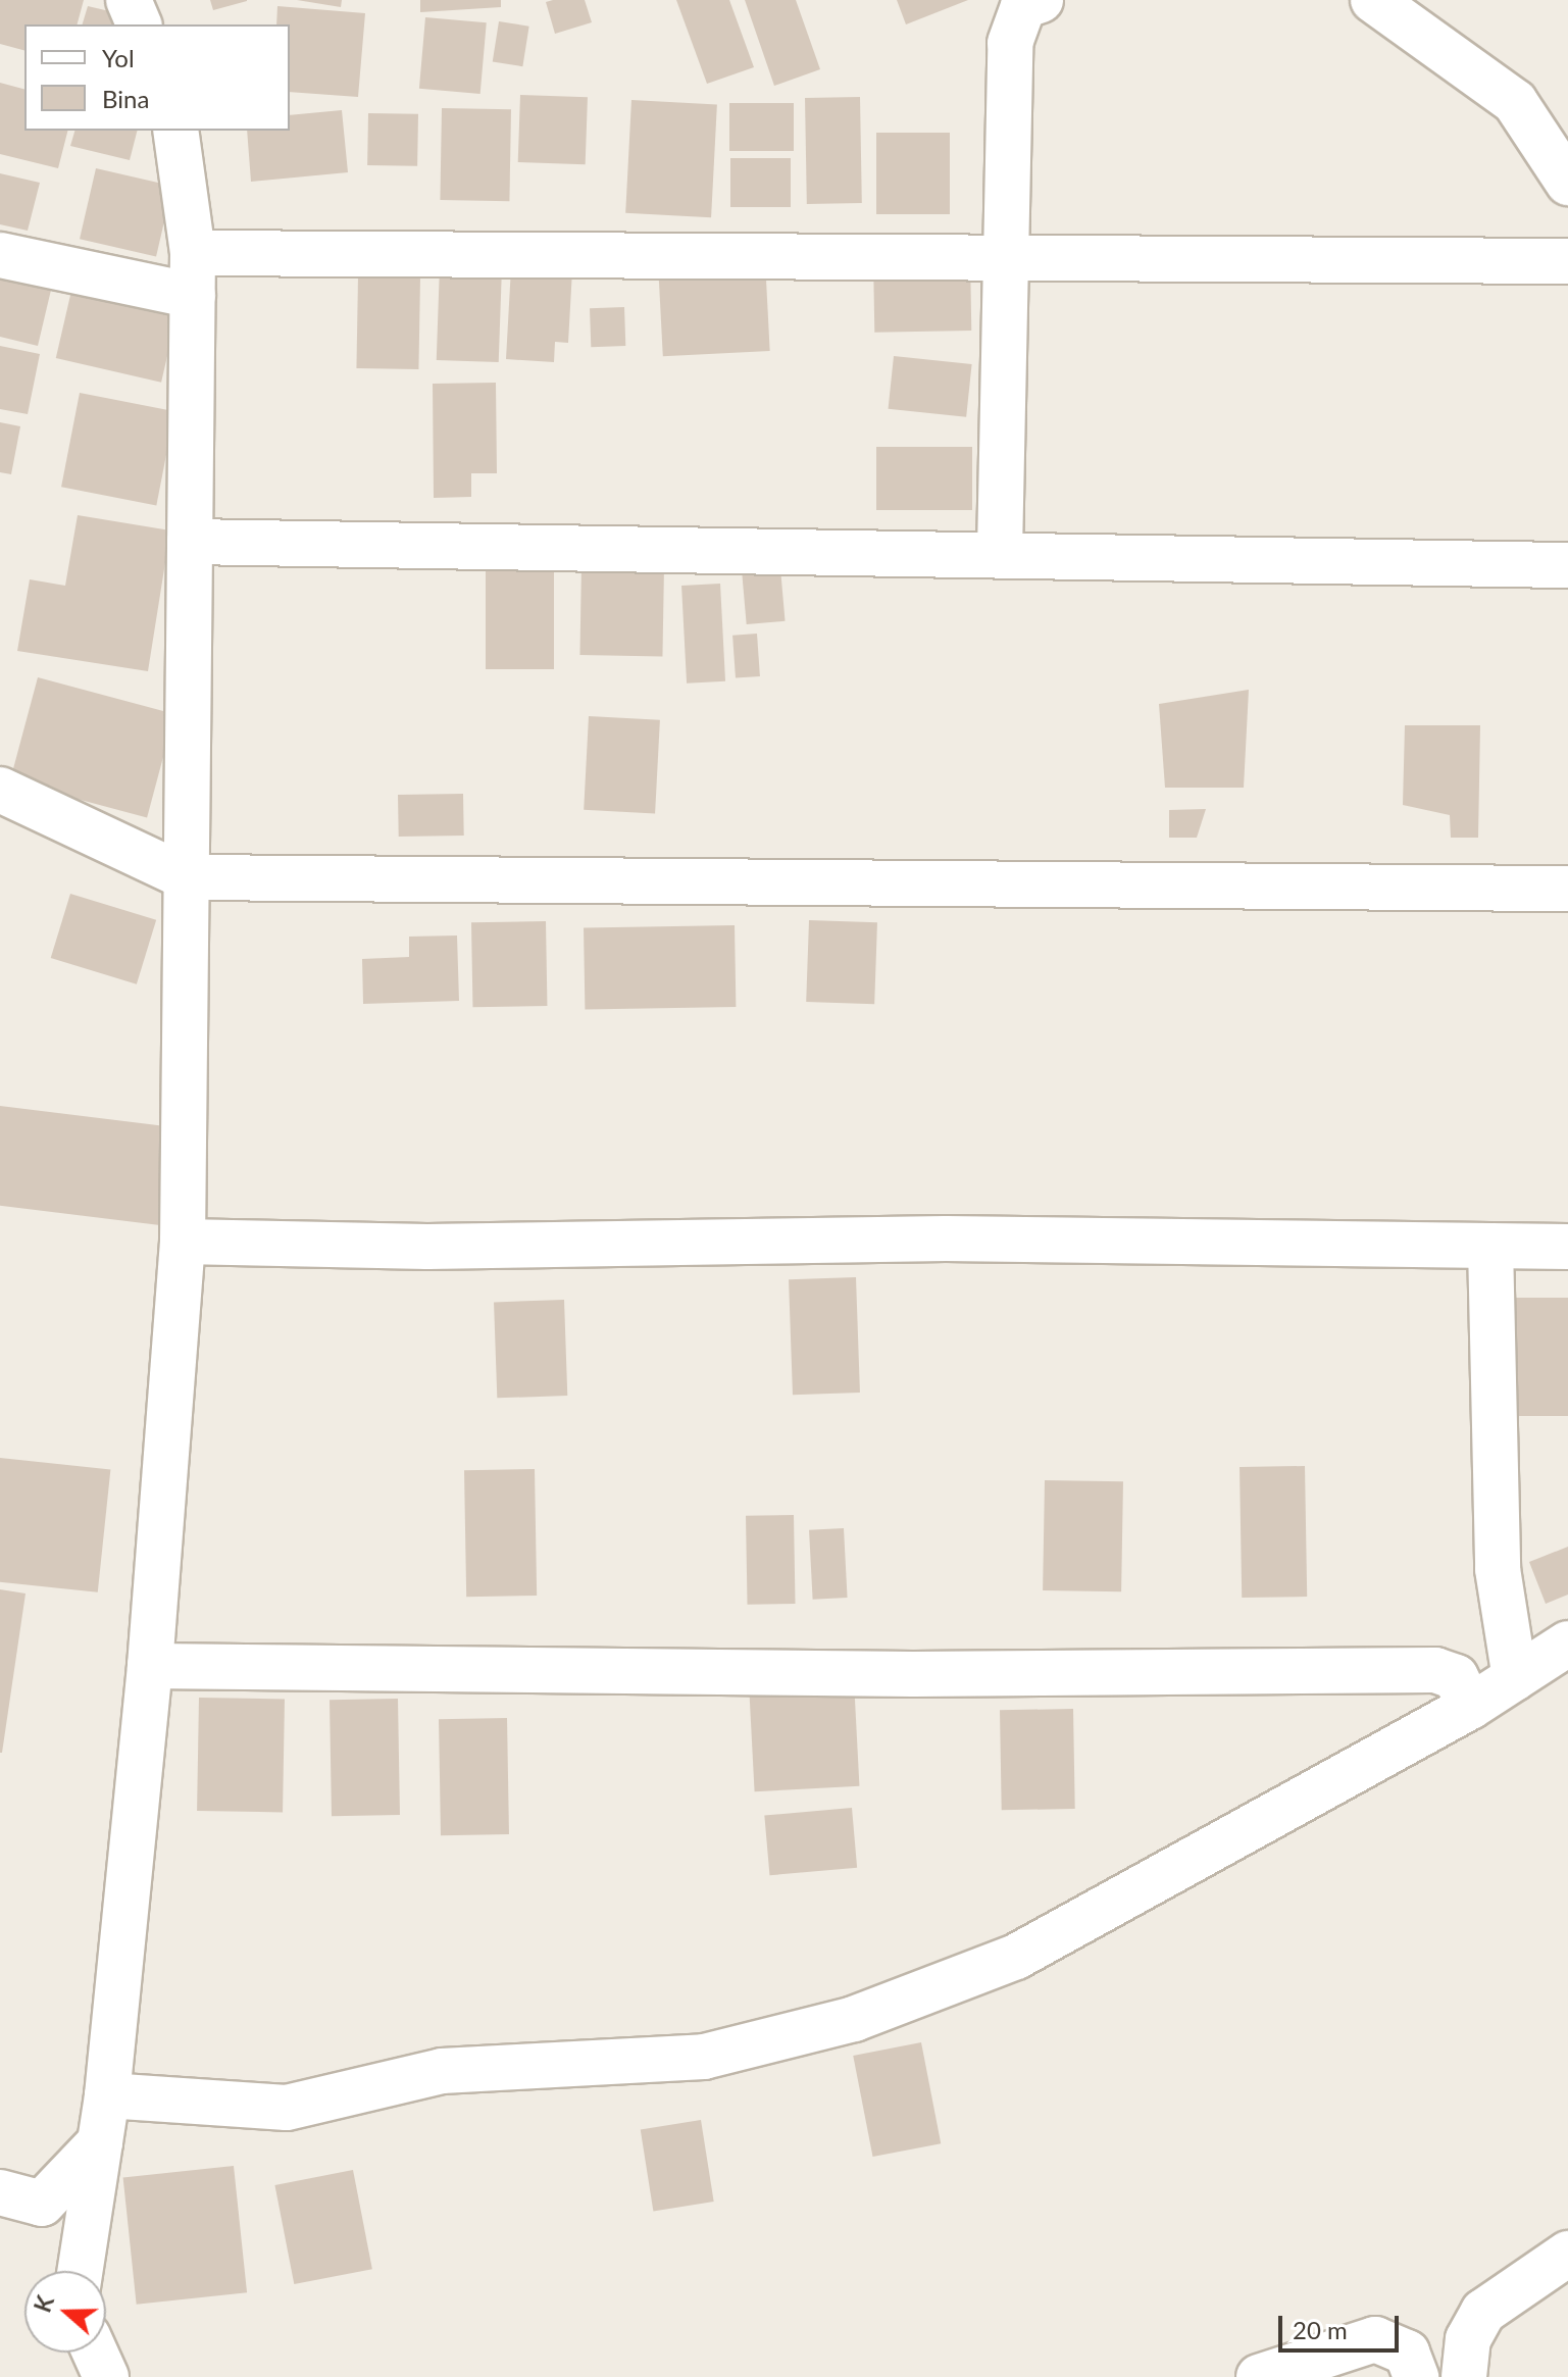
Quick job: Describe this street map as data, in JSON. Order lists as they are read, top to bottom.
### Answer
{
  "legend": ["Yol", "Bina"],
  "scale_bar": "20 m",
  "north": "left"
}
